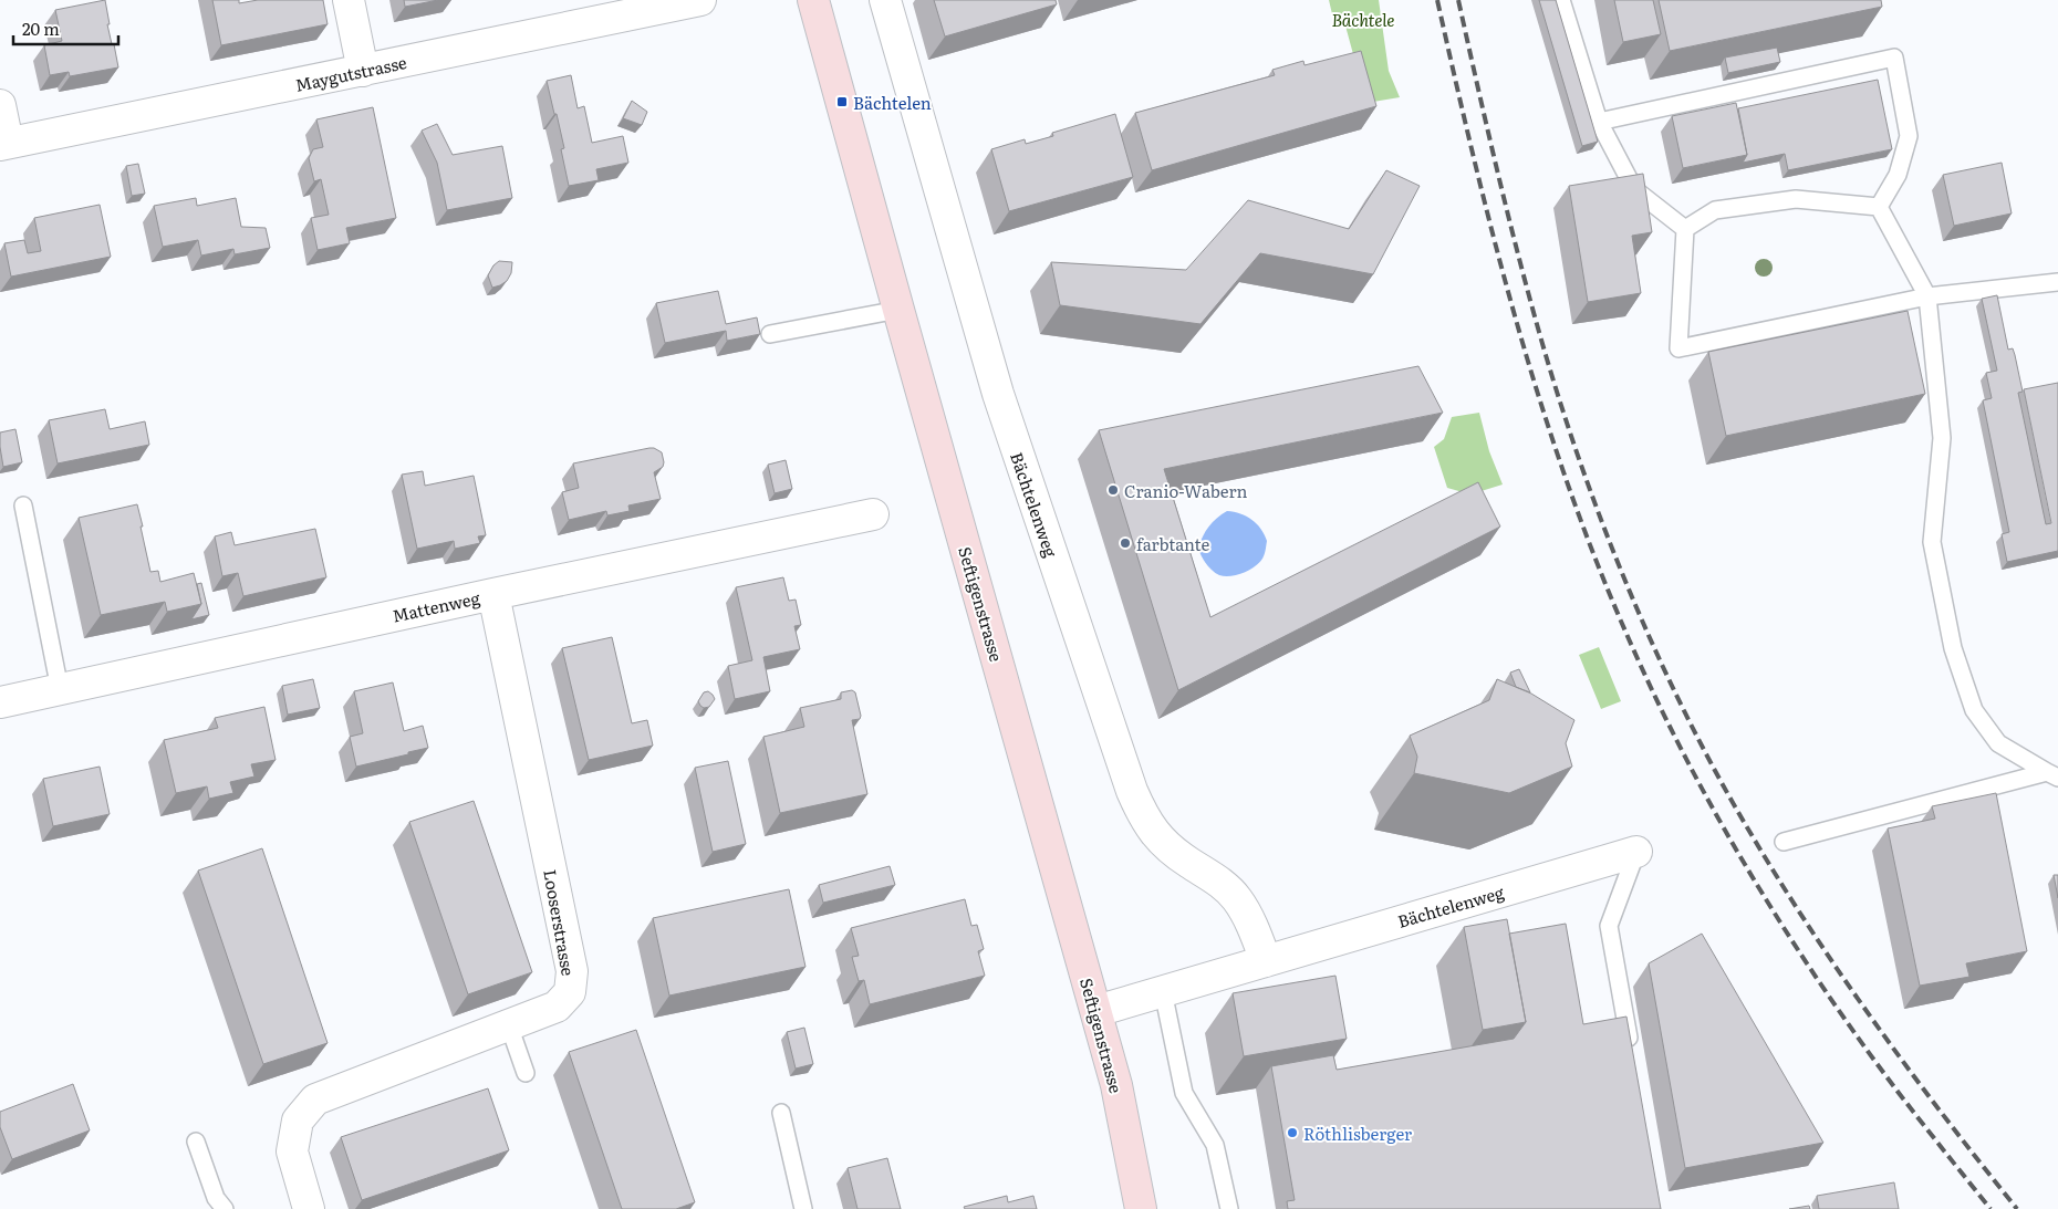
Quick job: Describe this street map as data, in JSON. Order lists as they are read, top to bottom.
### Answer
{
  "streets": {
    "main road": ["Seftigenstrasse"],
    "street": [
      "Maygutstrasse",
      "Bächtelenweg",
      "Mattenweg",
      "Looserstrasse"
    ]
  },
  "crossings": [
    ["Bächtelenweg", "Seftigenstrasse"],
    ["Mattenweg", "Looserstrasse"]
  ],
  "parks": ["Bächtele"],
  "places": {
    "transit": ["Bächtelen"],
    "other": ["Cranio-Wabern", "farbtante", "Röthlisberger"]
  },
  "scale_bar": "20 m"
}
